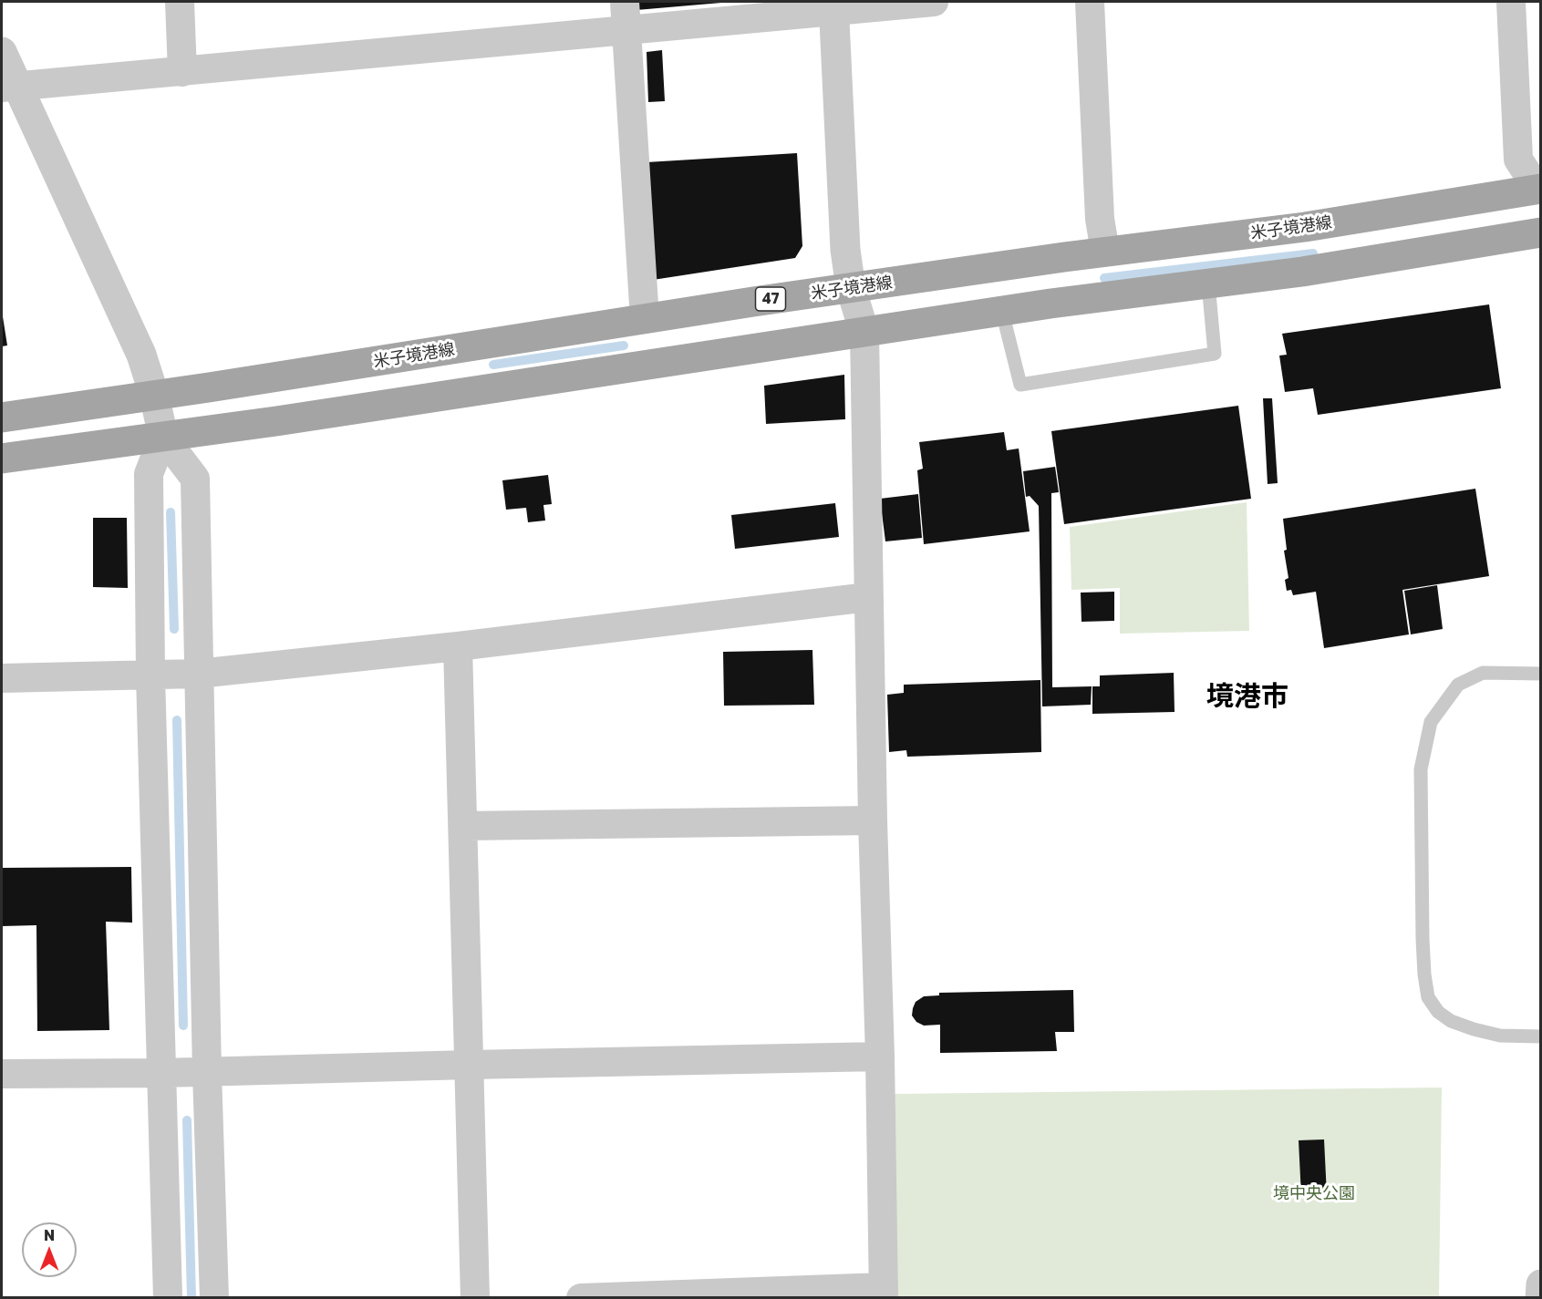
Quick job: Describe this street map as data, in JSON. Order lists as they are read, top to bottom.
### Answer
{
  "streets": {
    "main road": ["米子境港線", "47"]
  },
  "districts": ["境港市"],
  "parks": ["境中央公園"],
  "north": "top"
}
